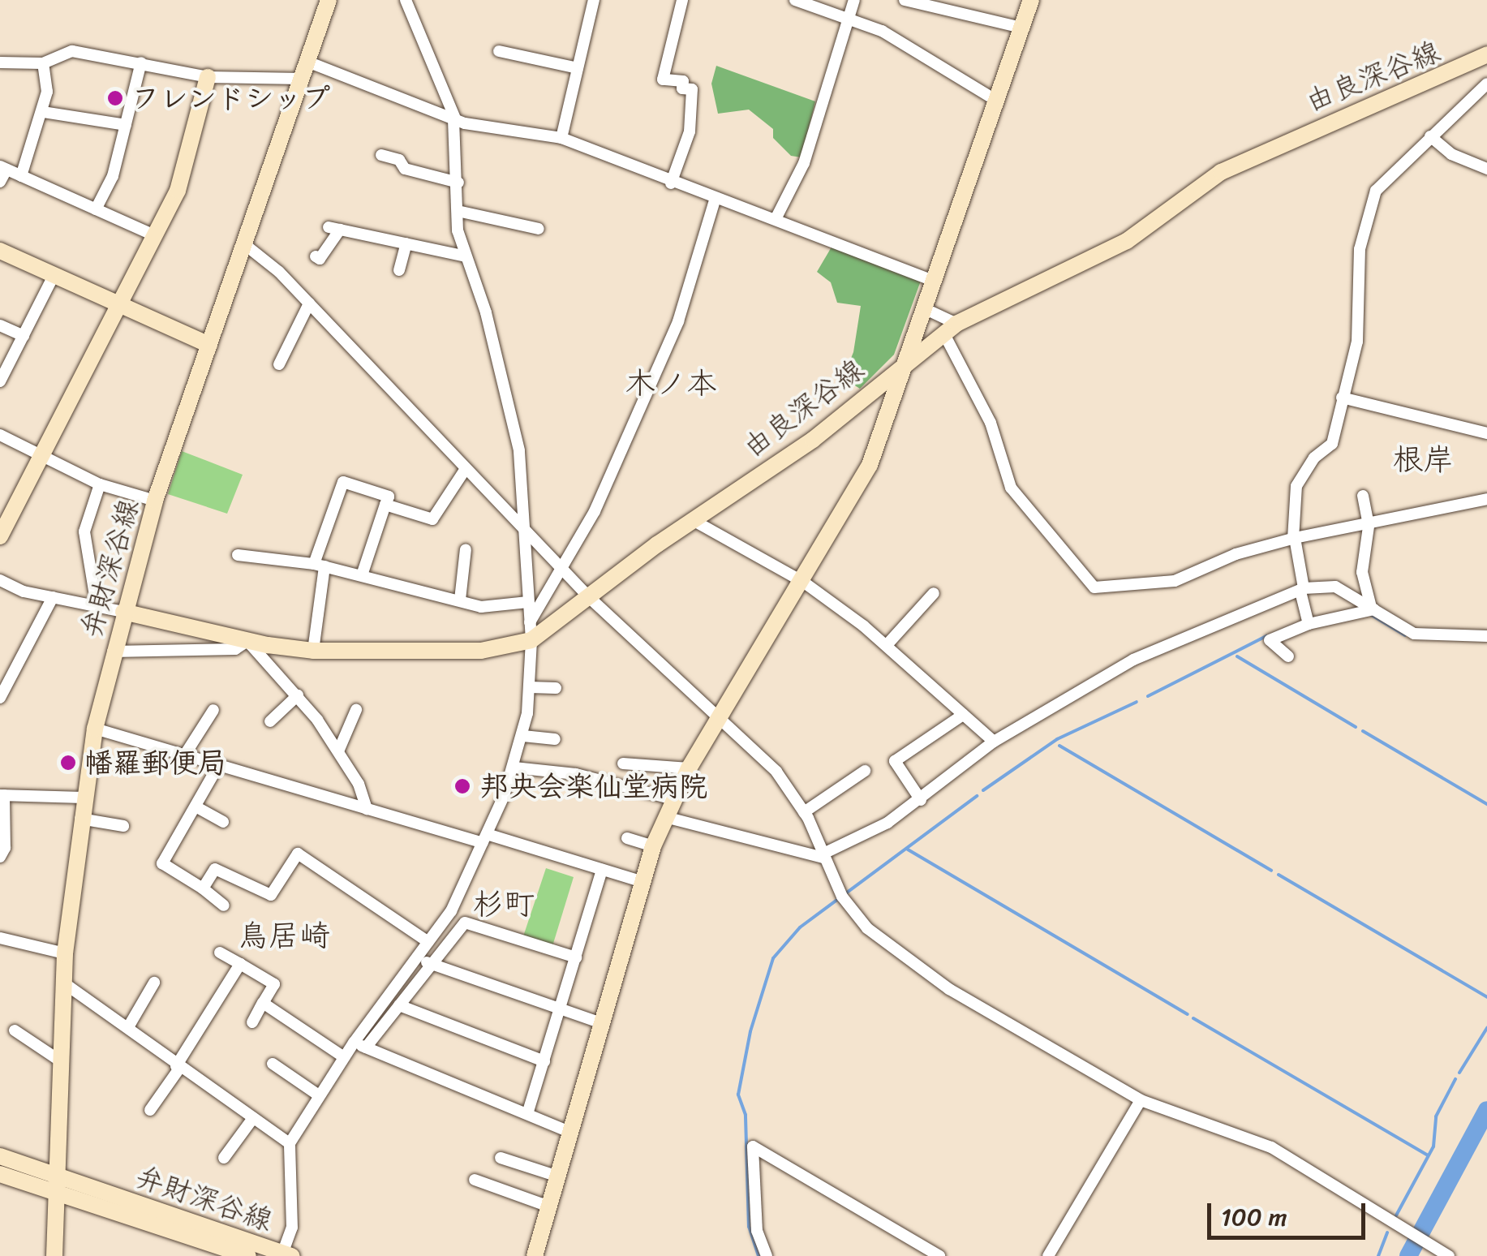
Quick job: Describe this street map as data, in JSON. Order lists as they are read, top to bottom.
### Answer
{
  "streets": {
    "main road": ["由良深谷線", "弁財深谷線"]
  },
  "crossings": [
    ["由良深谷線", "弁財深谷線"]
  ],
  "districts": [
    "木ノ本",
    "根岸",
    "杉町",
    "鳥居崎"
  ],
  "places": ["フレンドシップ", "幡羅郵便局", "邦央会楽仙堂病院"],
  "scale_bar": "100 m"
}
